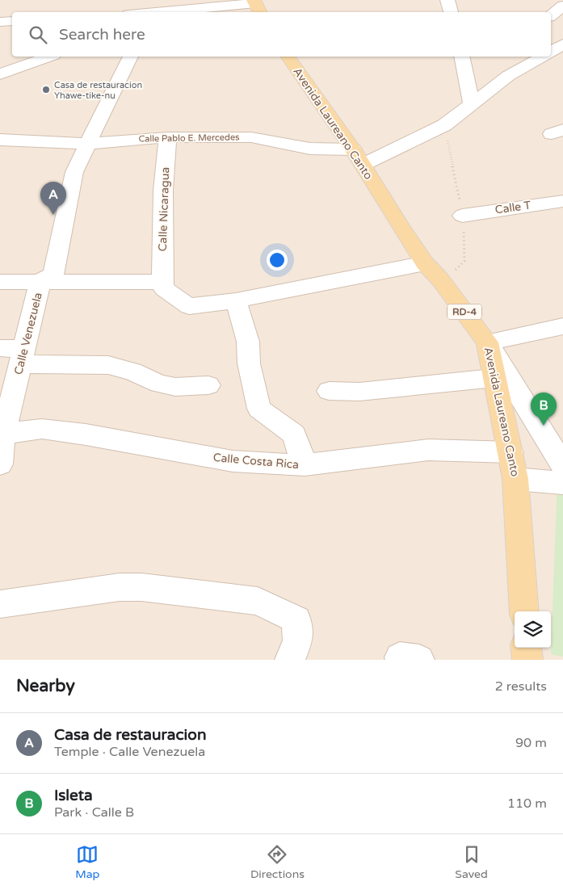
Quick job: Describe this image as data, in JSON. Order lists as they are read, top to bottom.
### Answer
{
  "streets": {
    "main road": ["Avenida Laureano Canto", "RD-4"],
    "street": [
      "Calle Pablo E. Mercedes",
      "Calle T",
      "Calle Nicaragua",
      "Calle Venezuela",
      "Calle Costa Rica"
    ]
  },
  "crossings": [
    ["Avenida Laureano Canto", "Calle Pablo E. Mercedes"],
    ["Avenida Laureano Canto", "Calle Costa Rica"],
    ["Calle Pablo E. Mercedes", "Calle Nicaragua"],
    ["Calle Pablo E. Mercedes", "Calle Venezuela"],
    ["Calle Venezuela", "Calle Costa Rica"]
  ],
  "places": ["Casa de restauracion Yhawe-tike-nu"],
  "page": {
    "search": "Search here",
    "pins": ["A", "B"],
    "heading": ["Nearby", "2 results"],
    "list": [
      {
        "mark": "A",
        "name": "Casa de restauracion",
        "note": "Temple · Calle Venezuela",
        "value": "90 m"
      },
      {
        "mark": "B",
        "name": "Isleta",
        "note": "Park · Calle B",
        "value": "110 m"
      }
    ],
    "nav": ["Map", "Directions", "Saved"]
  }
}
